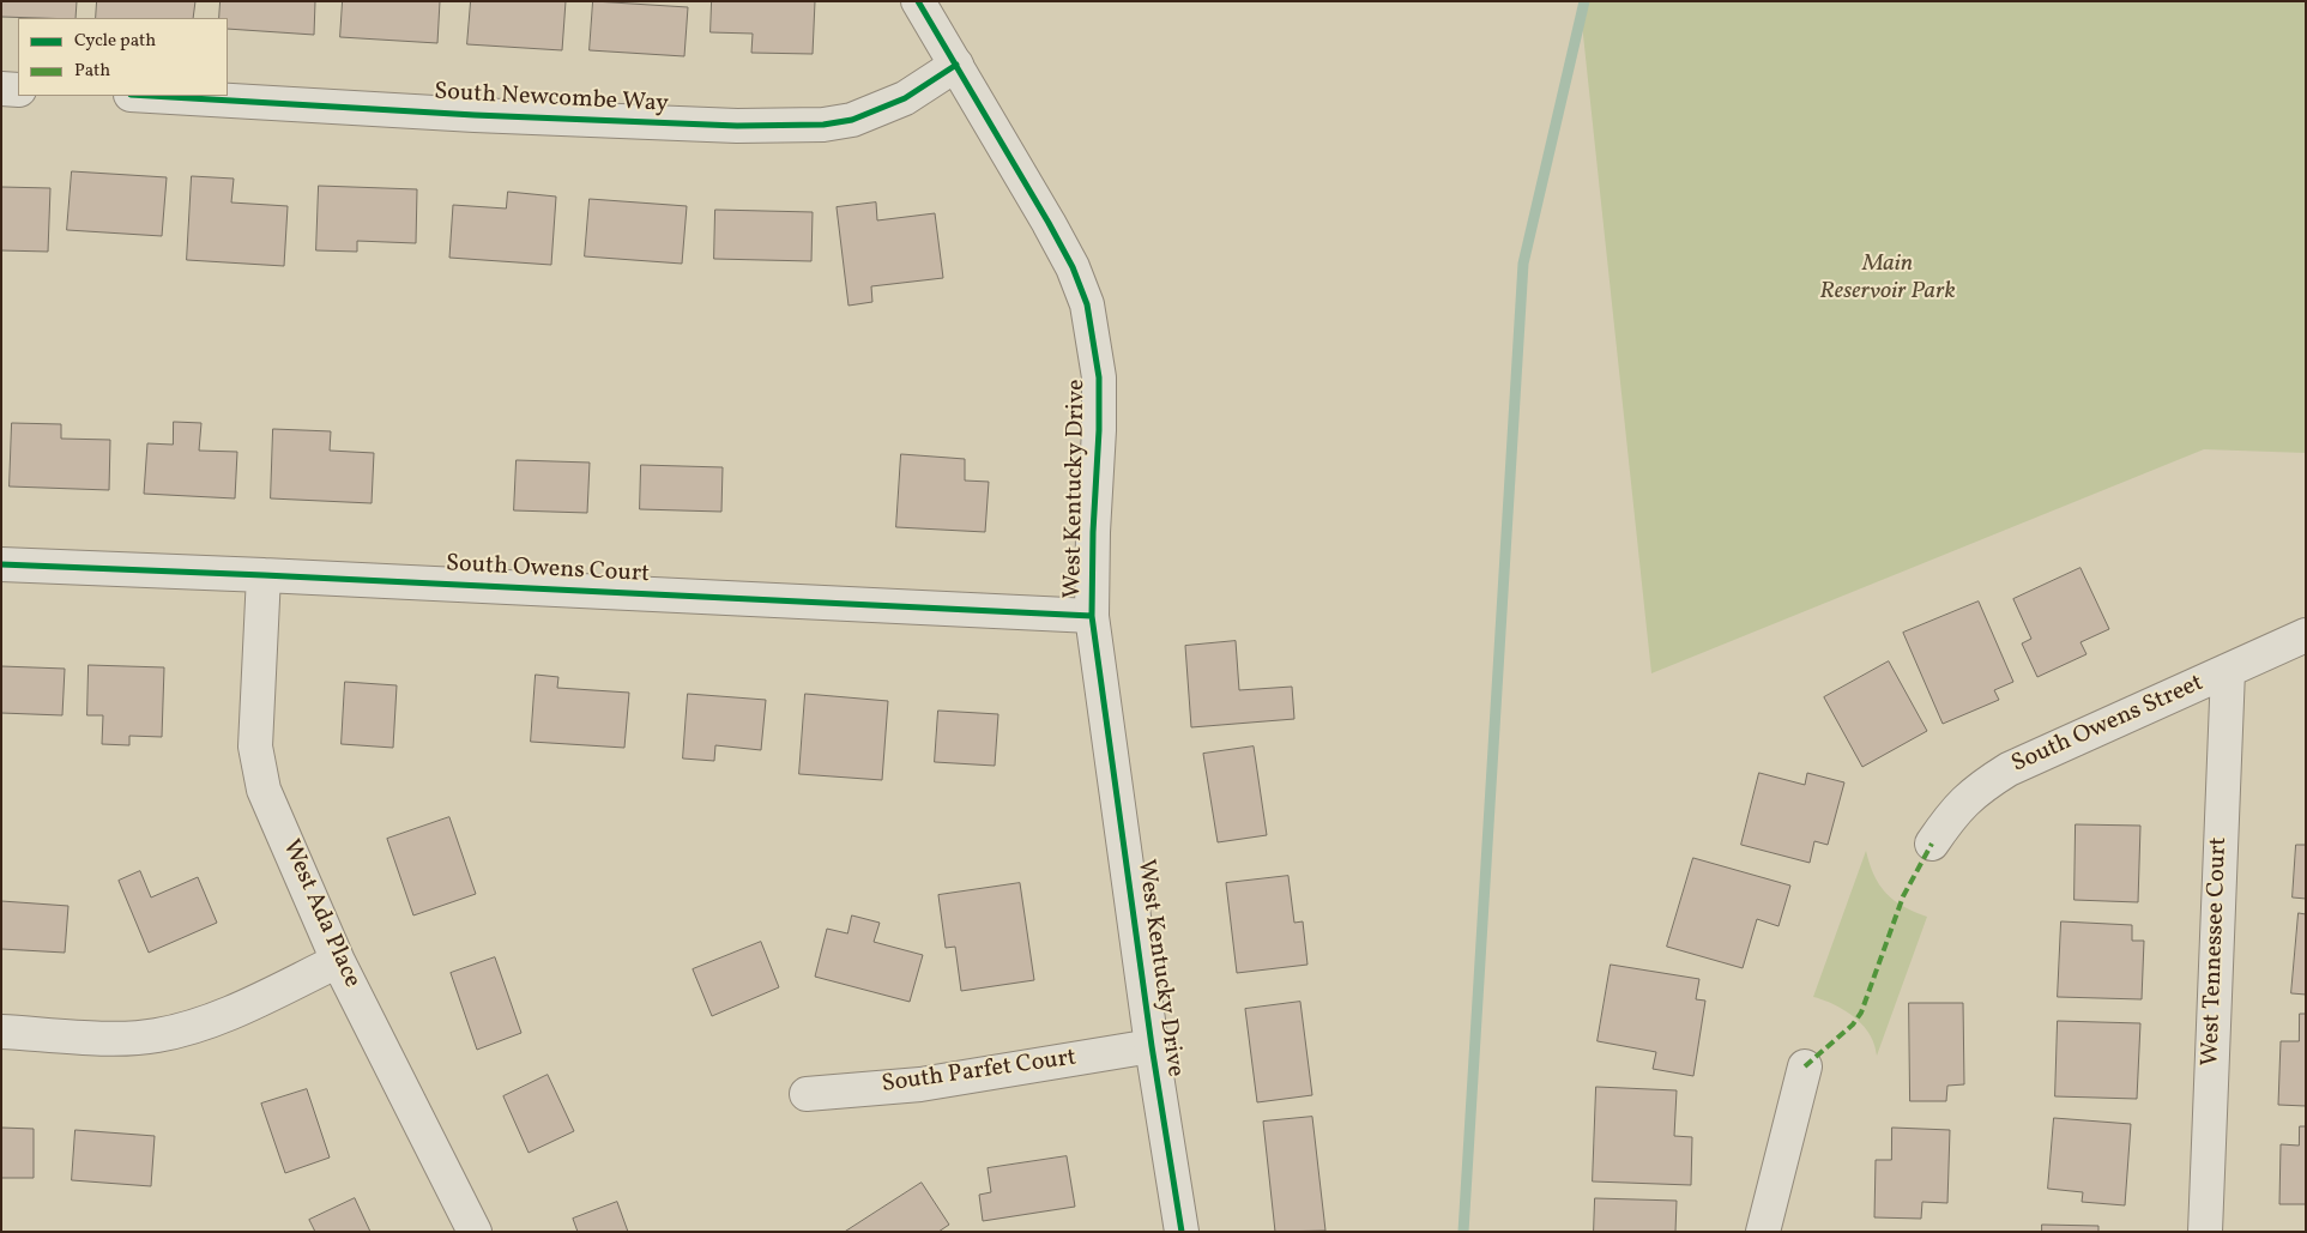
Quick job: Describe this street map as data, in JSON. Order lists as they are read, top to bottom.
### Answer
{
  "streets": {
    "street": [
      "South Newcombe Way",
      "West Kentucky Drive",
      "South Owens Court",
      "South Owens Street",
      "West Ada Place",
      "West Tennessee Court",
      "South Parfet Court"
    ]
  },
  "crossings": [
    ["South Newcombe Way", "West Kentucky Drive"],
    ["West Kentucky Drive", "South Owens Court"],
    ["West Kentucky Drive", "South Parfet Court"],
    ["South Owens Court", "West Ada Place"],
    ["South Owens Street", "West Tennessee Court"]
  ],
  "parks": ["Main Reservoir Park"],
  "legend": ["Cycle path", "Path"]
}
